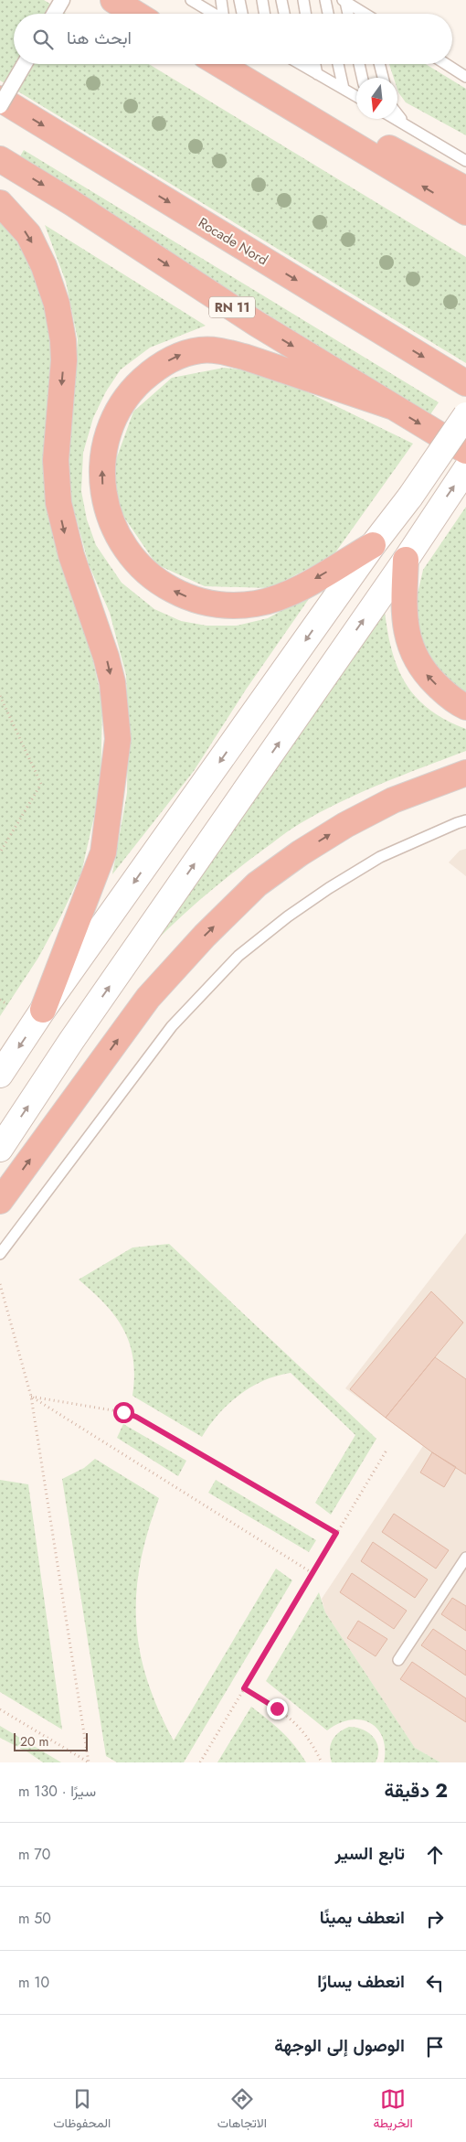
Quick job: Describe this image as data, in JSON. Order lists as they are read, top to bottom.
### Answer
{
  "streets": {
    "highway": ["Rocade Nord", "RN 11"]
  },
  "scale_bar": "20 m",
  "north": "bottom",
  "page": {
    "search": "ابحث هنا",
    "scale": "20 m",
    "heading": ["2 دقيقة", "سيرًا · 130 m"],
    "list": [
      ["تابع السير", "70 m"],
      ["انعطف يمينًا", "50 m"],
      ["انعطف يسارًا", "10 m"],
      "الوصول إلى الوجهة"
    ],
    "nav": ["الخريطة", "الاتجاهات", "المحفوظات"]
  }
}
